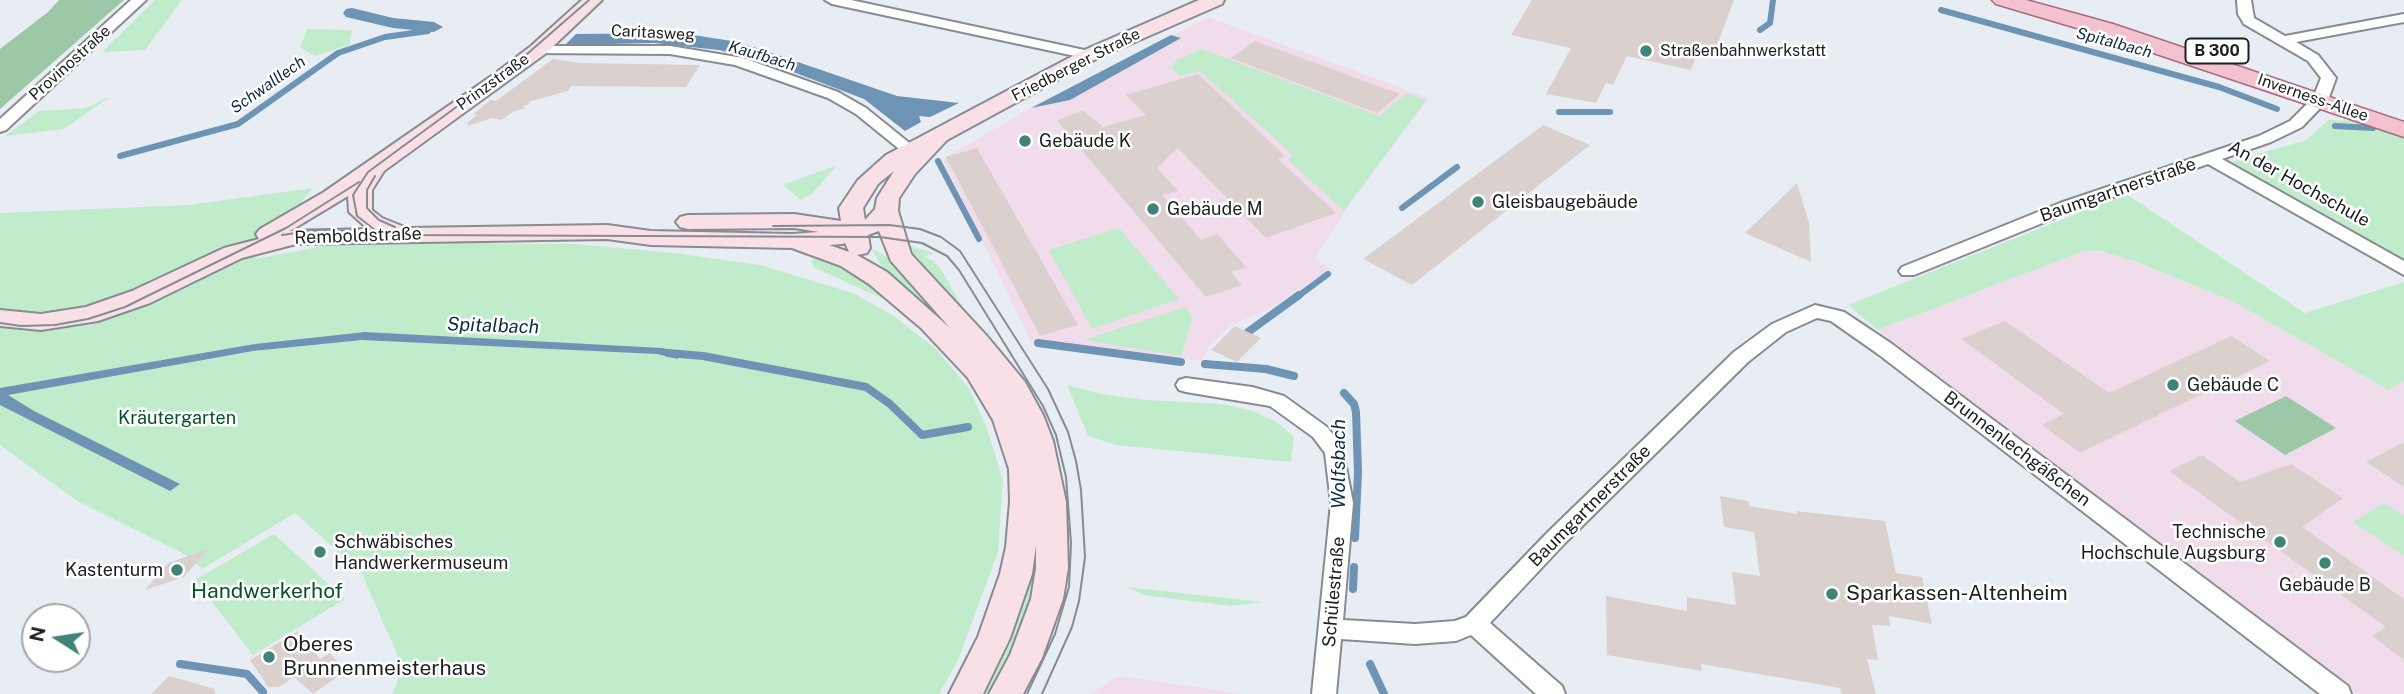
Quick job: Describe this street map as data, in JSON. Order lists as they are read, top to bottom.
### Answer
{
  "streets": {
    "main road": ["B 300", "Friedberger Straße", "Inverness-Allee"],
    "street": [
      "Caritasweg",
      "Provinostraße",
      "Prinzstraße",
      "An der Hochschule",
      "Baumgartnerstraße",
      "Remboldstraße",
      "Brunnenlechgäßchen",
      "Schülestraße"
    ]
  },
  "crossings": [
    ["Caritasweg", "Friedberger Straße"],
    ["Caritasweg", "Prinzstraße"],
    ["Friedberger Straße", "Remboldstraße"],
    ["Prinzstraße", "Remboldstraße"],
    ["Inverness-Allee", "Baumgartnerstraße"],
    ["An der Hochschule", "Baumgartnerstraße"],
    ["Baumgartnerstraße", "Brunnenlechgäßchen"]
  ],
  "water": [
    "Spitalbach",
    "Kaufbach",
    "Schwalllech",
    "Wolfsbach"
  ],
  "parks": ["Kräutergarten", "Handwerkerhof"],
  "places": [
    "Straßenbahnwerkstatt",
    "Gebäude K",
    "Gleisbaugebäude",
    "Gebäude M",
    "Gebäude C",
    "Technische Hochschule Augsburg",
    "Schwäbisches Handwerkermuseum",
    "Gebäude B",
    "Kastenturm",
    "Sparkassen-Altenheim",
    "Oberes Brunnenmeisterhaus"
  ],
  "north": "left"
}
